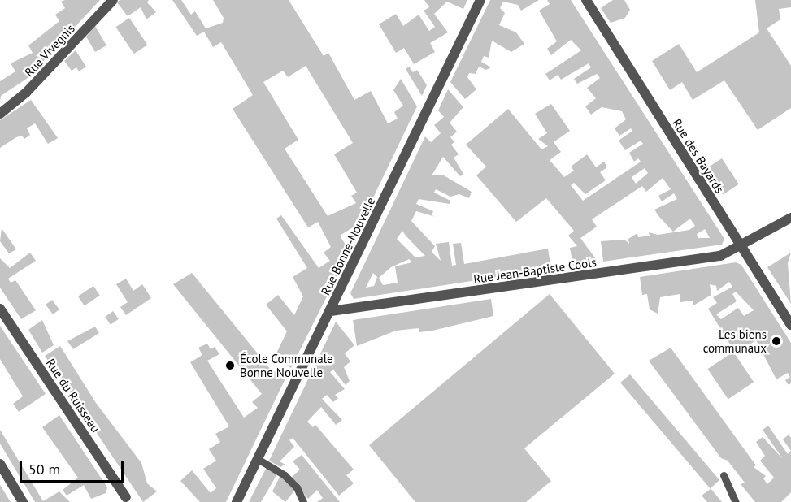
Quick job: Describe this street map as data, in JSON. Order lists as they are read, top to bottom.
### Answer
{
  "streets": {
    "street": [
      "Rue Vivegnis",
      "Rue des Bayards",
      "Rue Bonne-Nouvelle",
      "Rue Jean-Baptiste Cools",
      "Rue du Ruisseau"
    ]
  },
  "crossings": [
    ["Rue des Bayards", "Rue Jean-Baptiste Cools"],
    ["Rue Bonne-Nouvelle", "Rue Jean-Baptiste Cools"]
  ],
  "places": ["Les biens communaux", "École Communale Bonne Nouvelle"],
  "scale_bar": "50 m"
}
